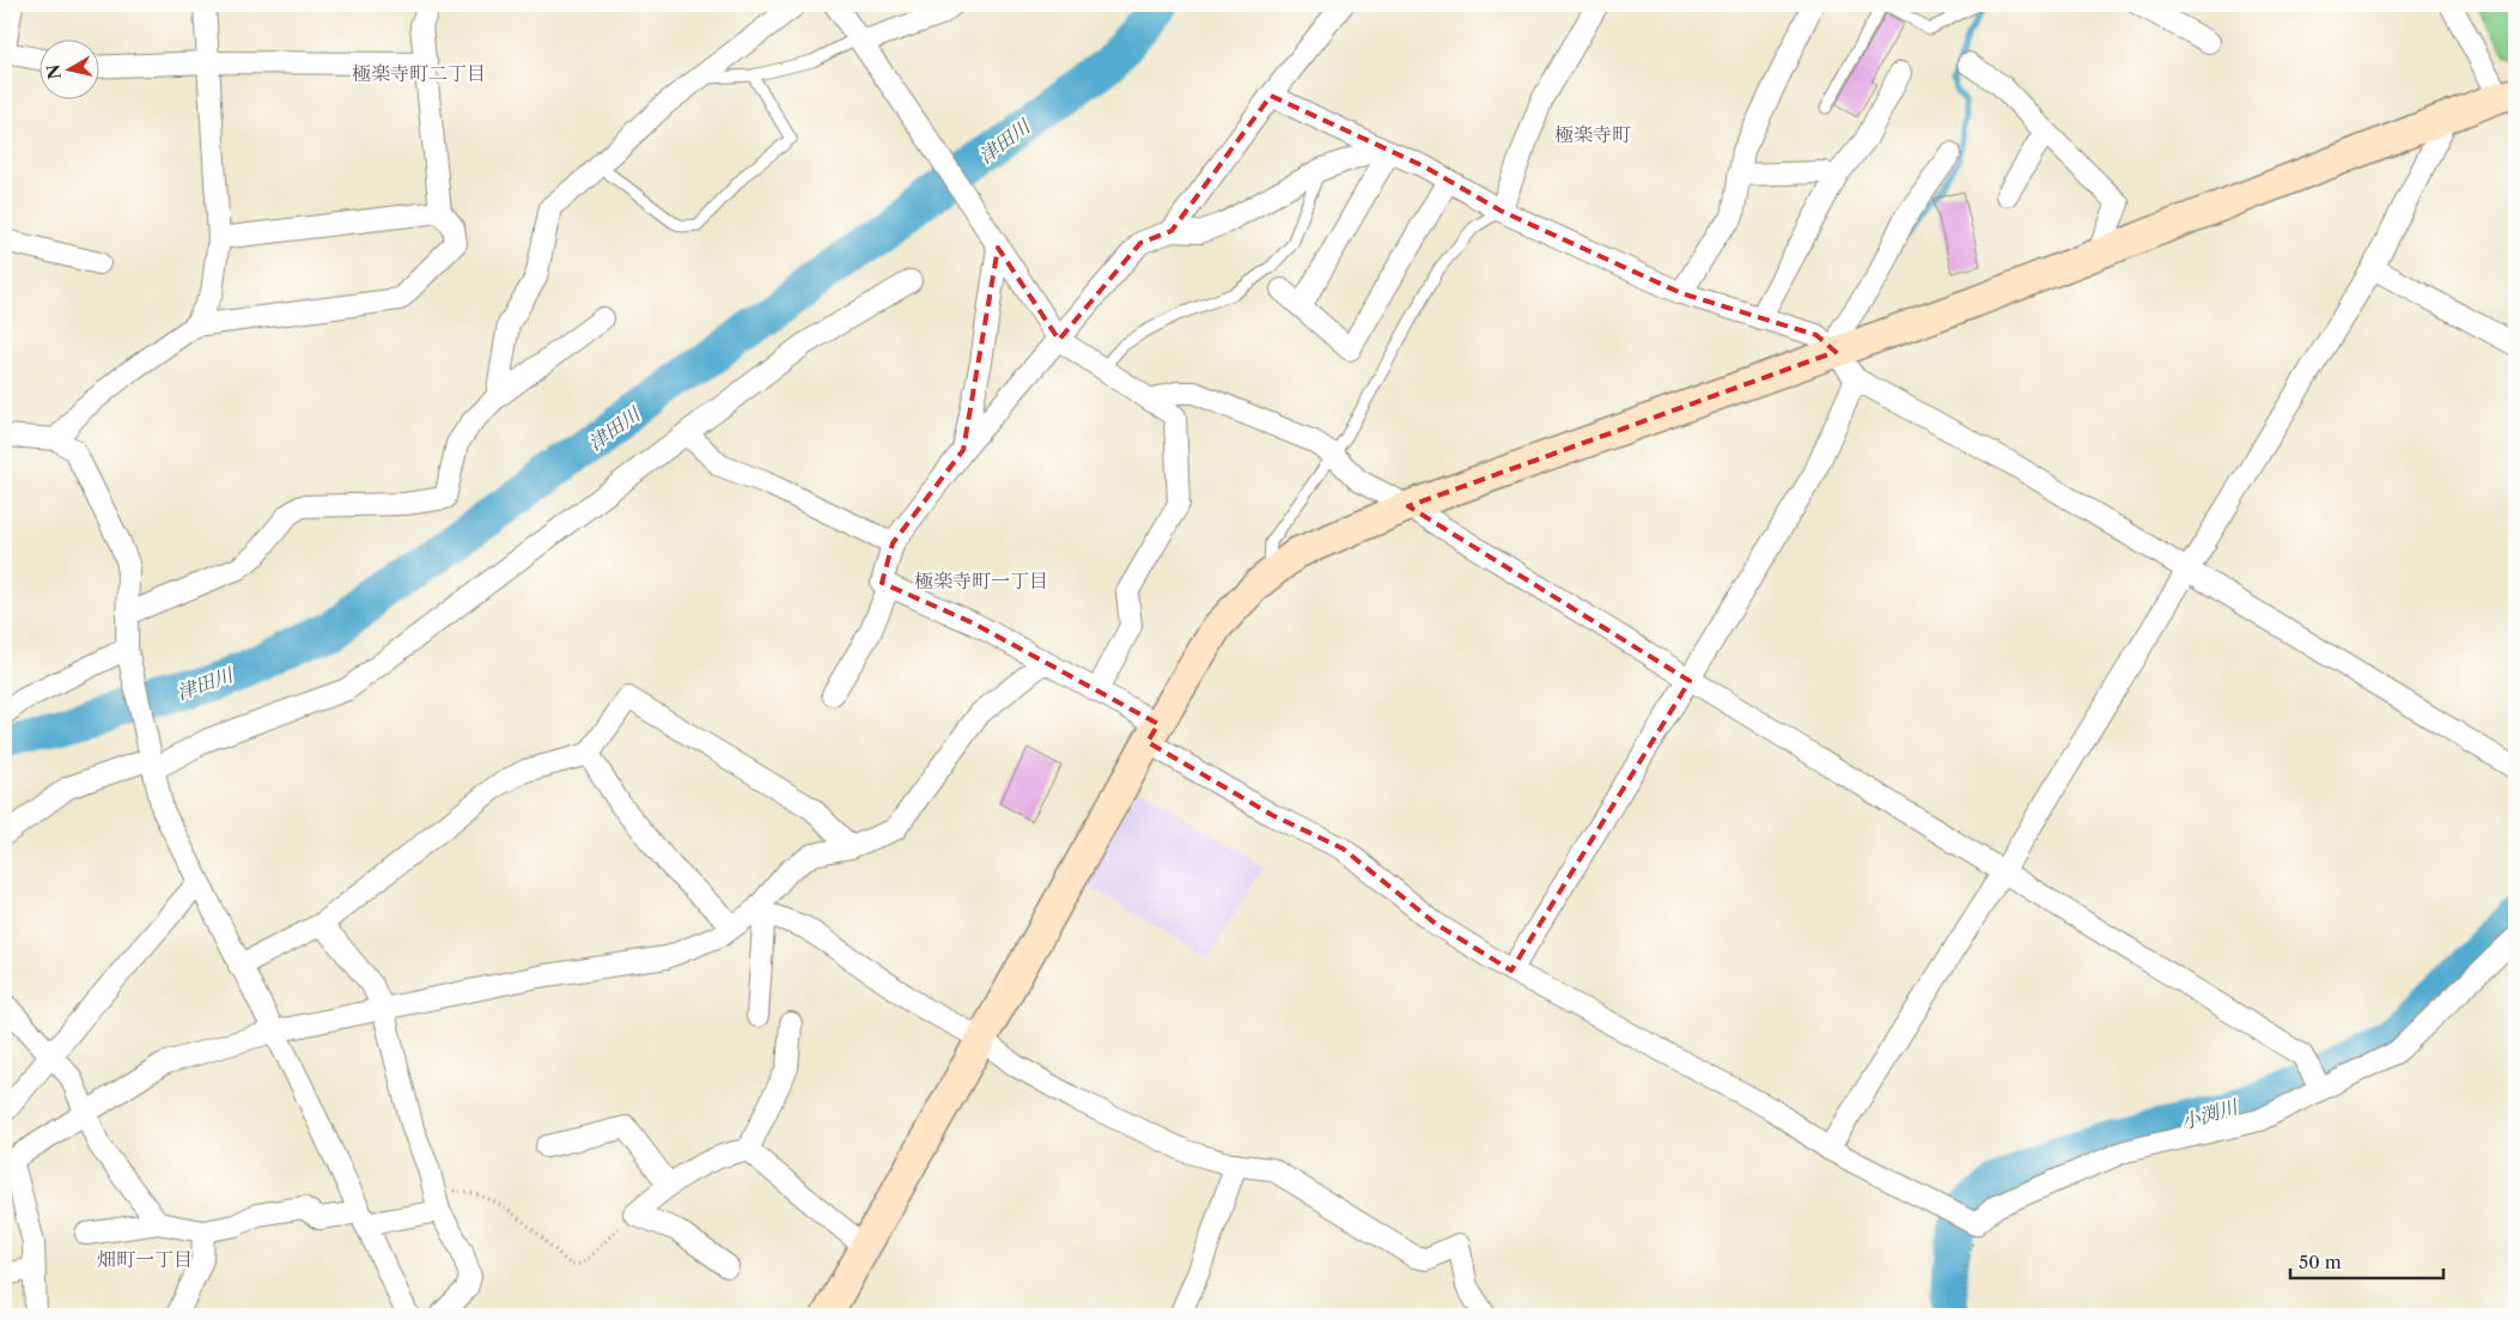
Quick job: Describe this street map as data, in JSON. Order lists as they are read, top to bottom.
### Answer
{
  "districts": [
    "極楽寺町二丁目",
    "極楽寺町",
    "極楽寺町一丁目",
    "畑町一丁目"
  ],
  "water": ["津田川", "小渕川"],
  "scale_bar": "50 m",
  "north": "left"
}
